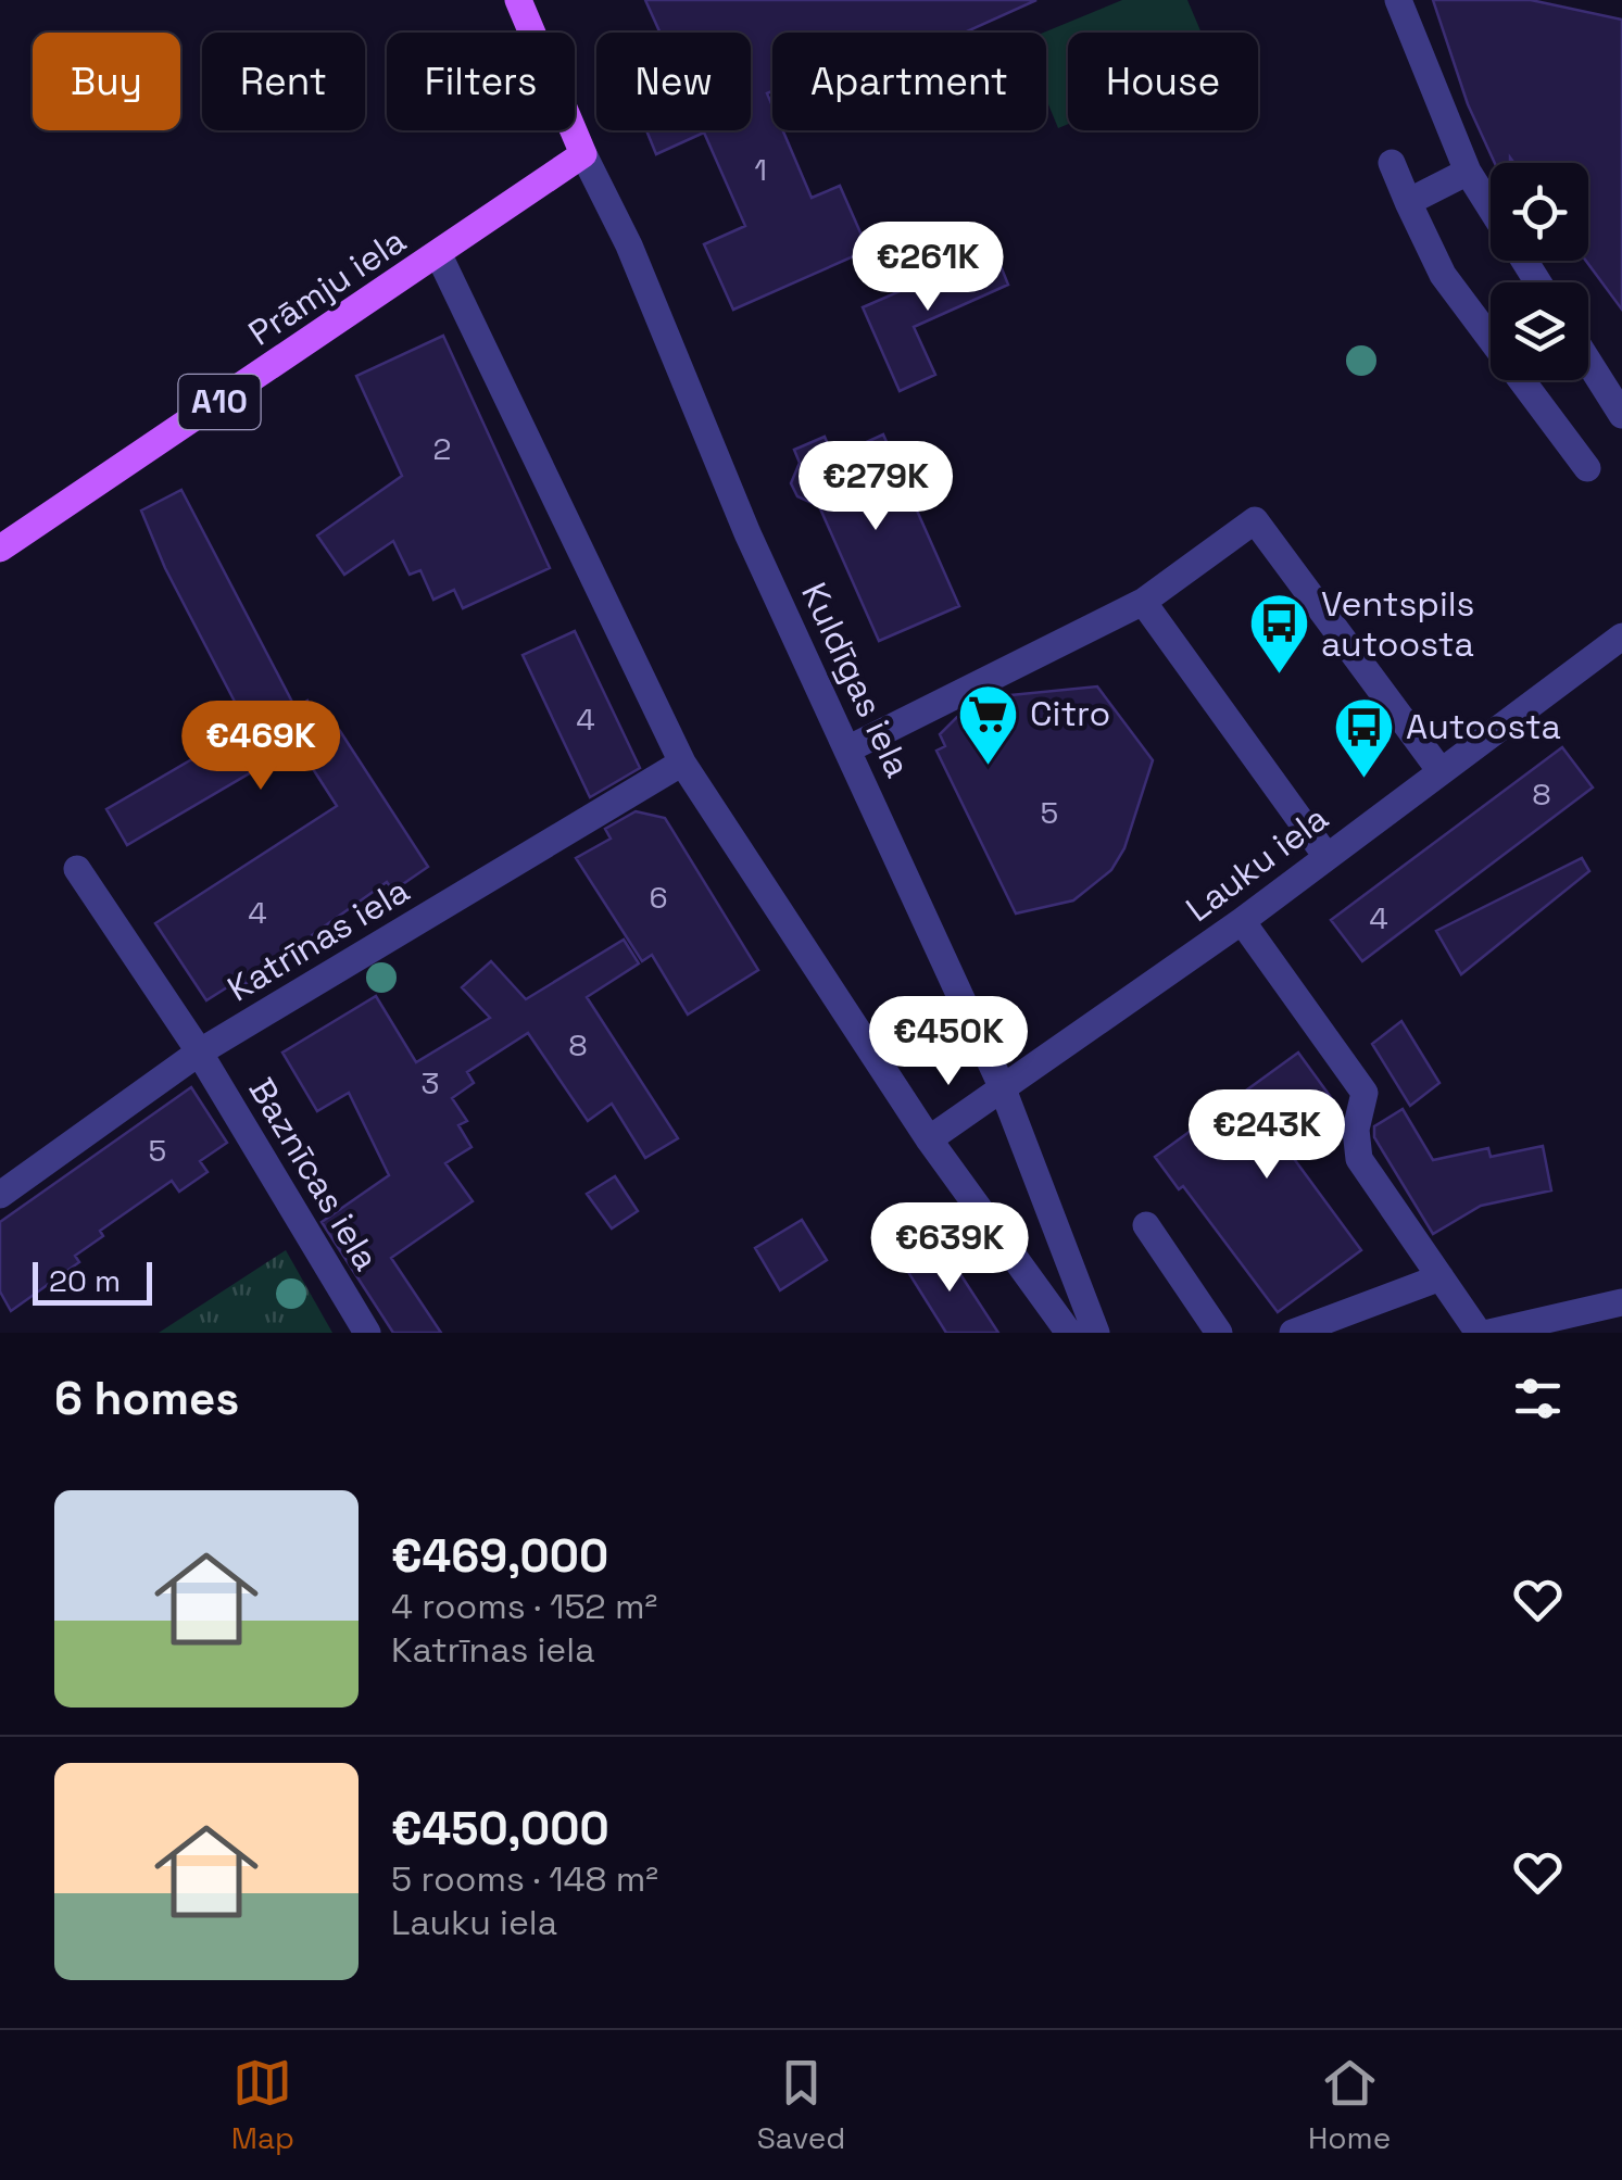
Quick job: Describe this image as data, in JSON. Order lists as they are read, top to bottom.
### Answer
{
  "streets": {
    "main road": ["Prāmju iela", "A10", "Kuldīgas iela"],
    "street": ["Lauku iela", "Katrīnas iela", "Baznīcas iela"]
  },
  "crossings": [
    ["Prāmju iela", "Kuldīgas iela"],
    ["Kuldīgas iela", "Lauku iela"],
    ["Katrīnas iela", "Baznīcas iela"]
  ],
  "places": {
    "bus stop": ["Ventspils autoosta", "Autoosta"],
    "supermarket": ["Citro"]
  },
  "house_numbers": [
    "1",
    "2",
    "4",
    "8",
    "5",
    "6",
    "4",
    "4",
    "8",
    "3",
    "5"
  ],
  "scale_bar": "20 m",
  "page": {
    "chip": [
      "Buy",
      "Rent",
      "Filters",
      "New",
      "Apartment",
      "House"
    ],
    "price": [
      "€261K",
      "€279K",
      "€469K",
      "€450K",
      "€243K",
      "€639K"
    ],
    "scale": "20 m",
    "heading": "6 homes",
    "list": [
      {
        "name": "€469,000",
        "note": "4 rooms · 152 m² · Katrīnas iela"
      },
      {
        "name": "€450,000",
        "note": "5 rooms · 148 m² · Lauku iela"
      }
    ],
    "tabs": ["Map", "Saved", "Home"]
  }
}
